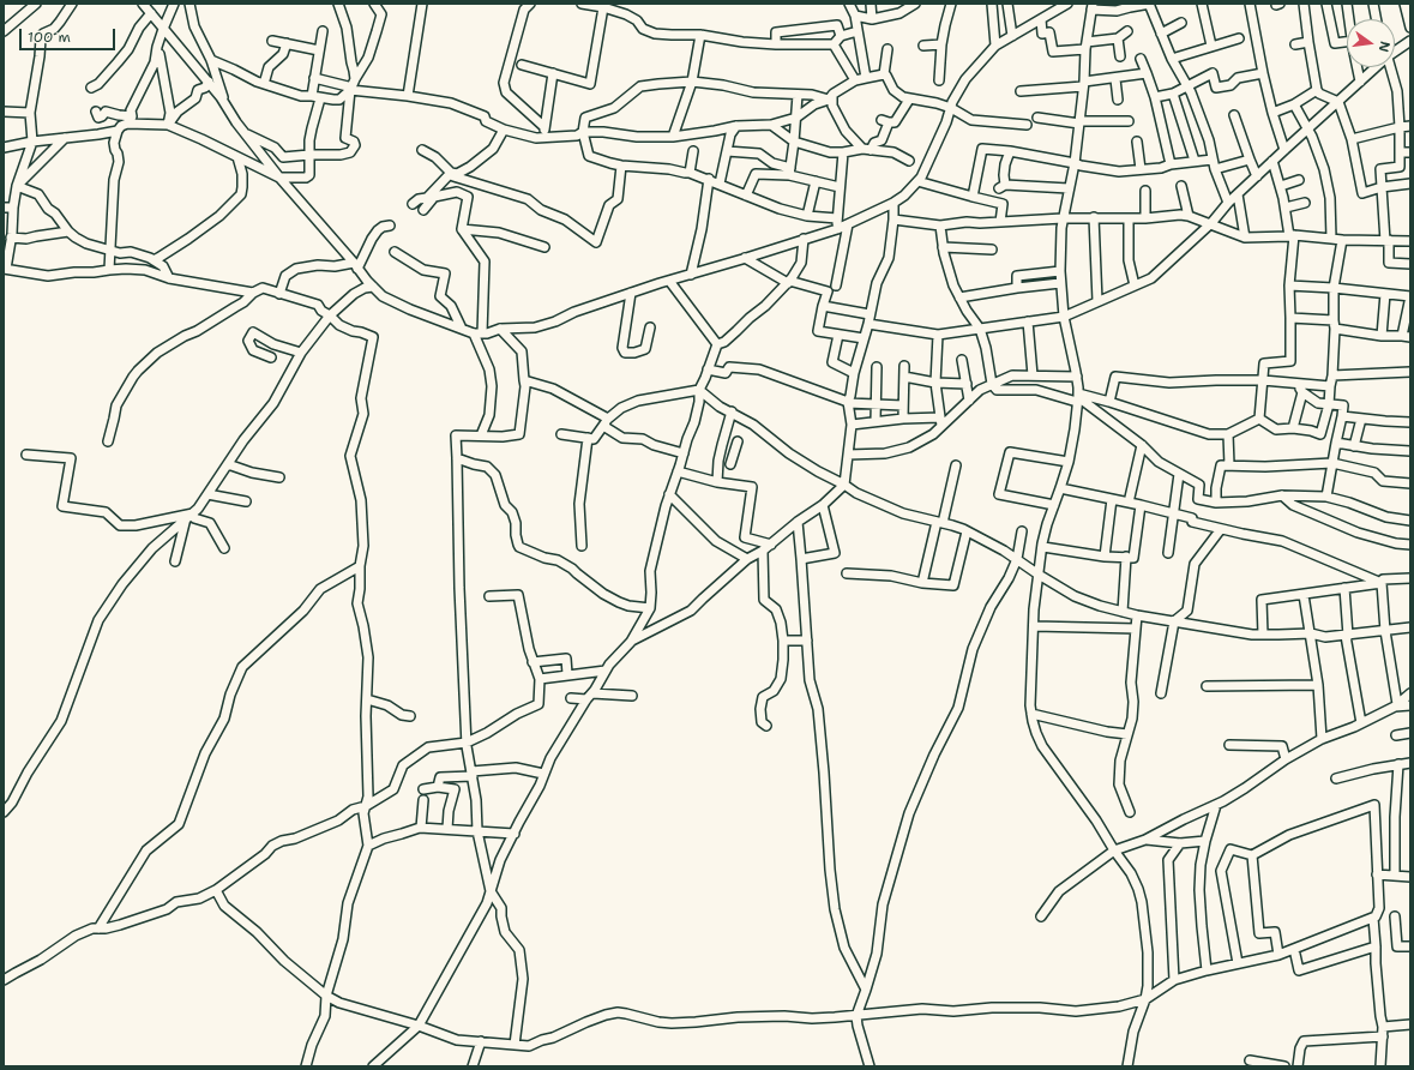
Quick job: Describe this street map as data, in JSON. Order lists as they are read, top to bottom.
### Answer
{
  "scale_bar": "100 m",
  "north": "right"
}
